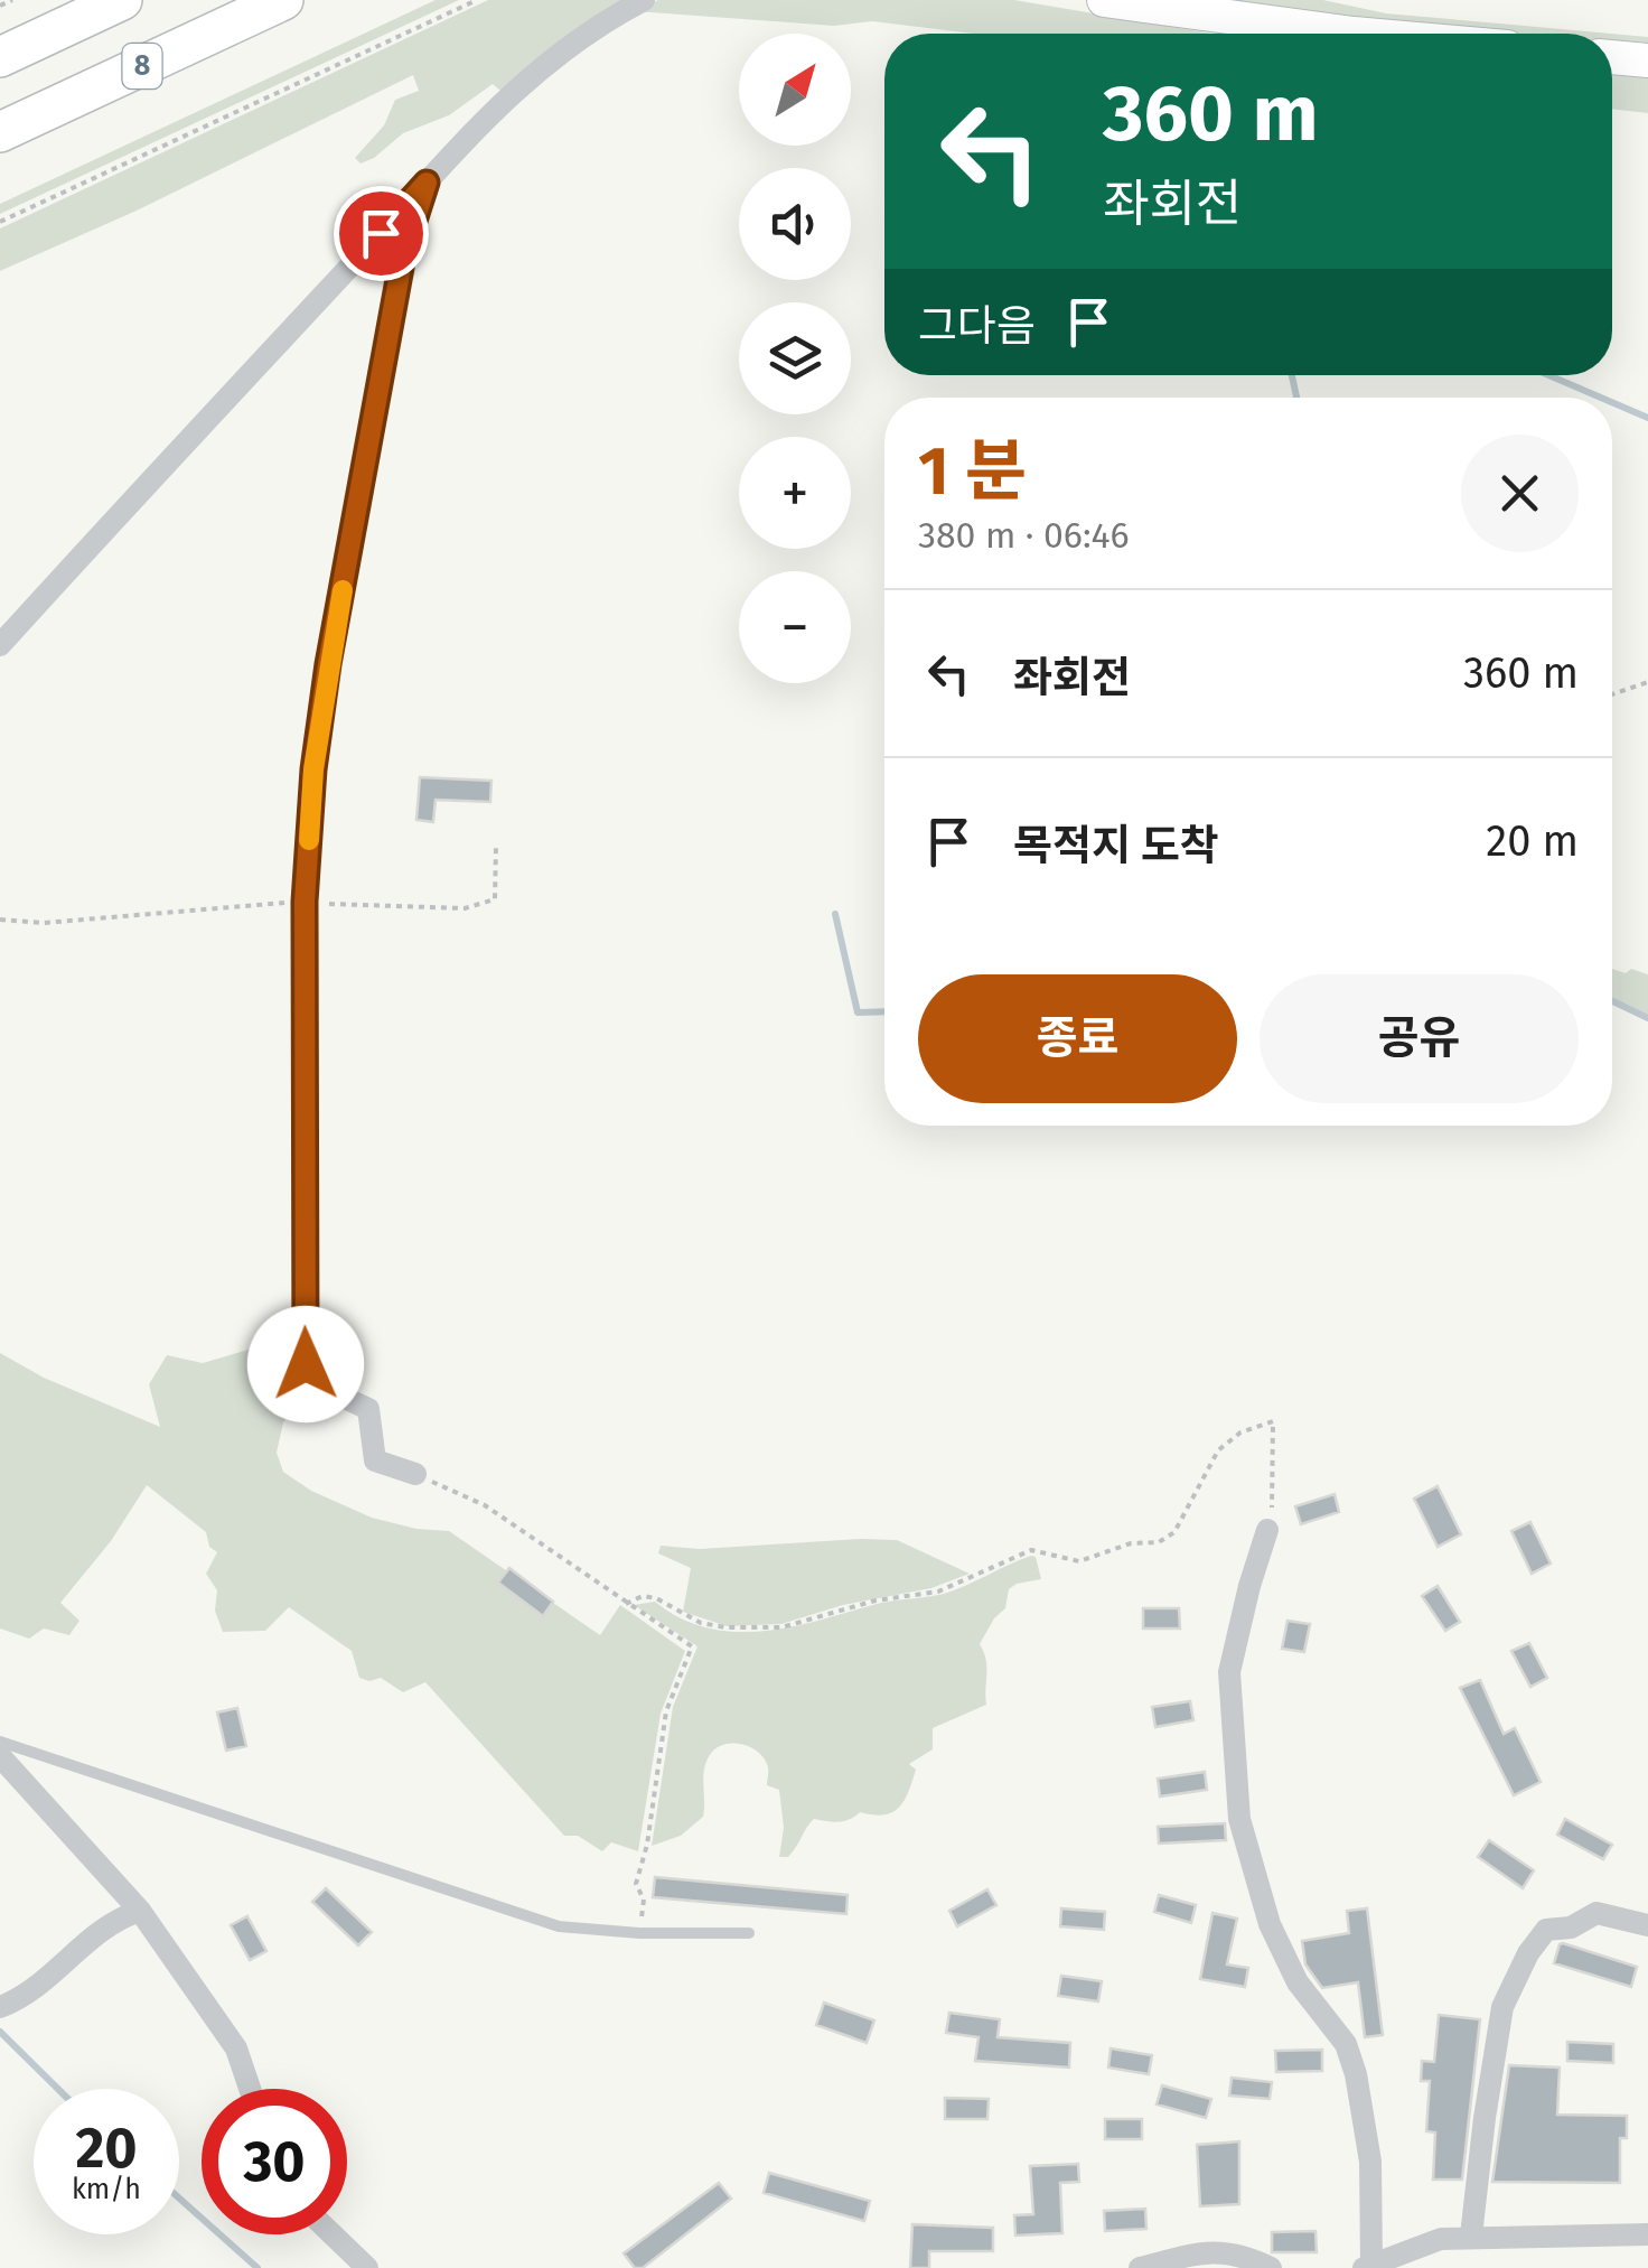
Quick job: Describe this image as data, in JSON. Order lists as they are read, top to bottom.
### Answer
{
  "streets": {
    "highway": ["8"]
  },
  "north": "top right",
  "page": {
    "map_buttons": ["+", "−"],
    "turn": ["360 m", "좌회전"],
    "then": "그다음",
    "heading": ["1 분", "380 m · 06:46"],
    "list": [
      {
        "name": "좌회전",
        "value": "360 m"
      },
      {
        "name": "목적지 도착",
        "value": "20 m"
      }
    ],
    "buttons": ["종료", "공유"],
    "speed": "20 km/h",
    "limit": "30"
  }
}
